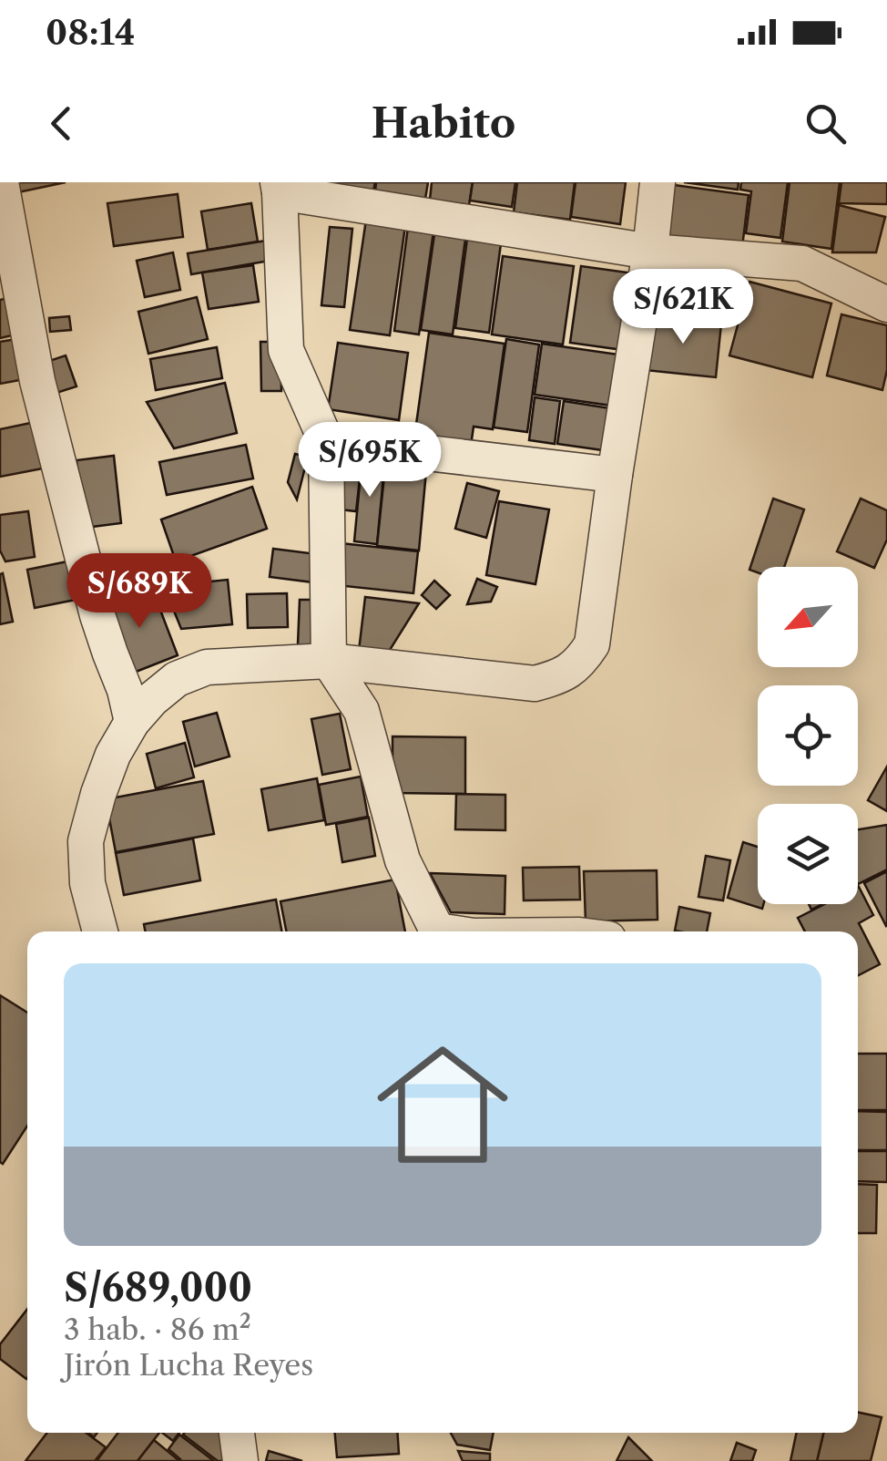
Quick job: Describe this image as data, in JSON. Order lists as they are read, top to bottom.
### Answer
{
  "north": "bottom left",
  "page": {
    "status": "08:14",
    "header": "Habito",
    "price": ["S/621K", "S/695K", "S/689K"],
    "list": [
      {
        "name": "S/689,000",
        "note": "3 hab. · 86 m² · Jirón Lucha Reyes"
      }
    ]
  }
}
